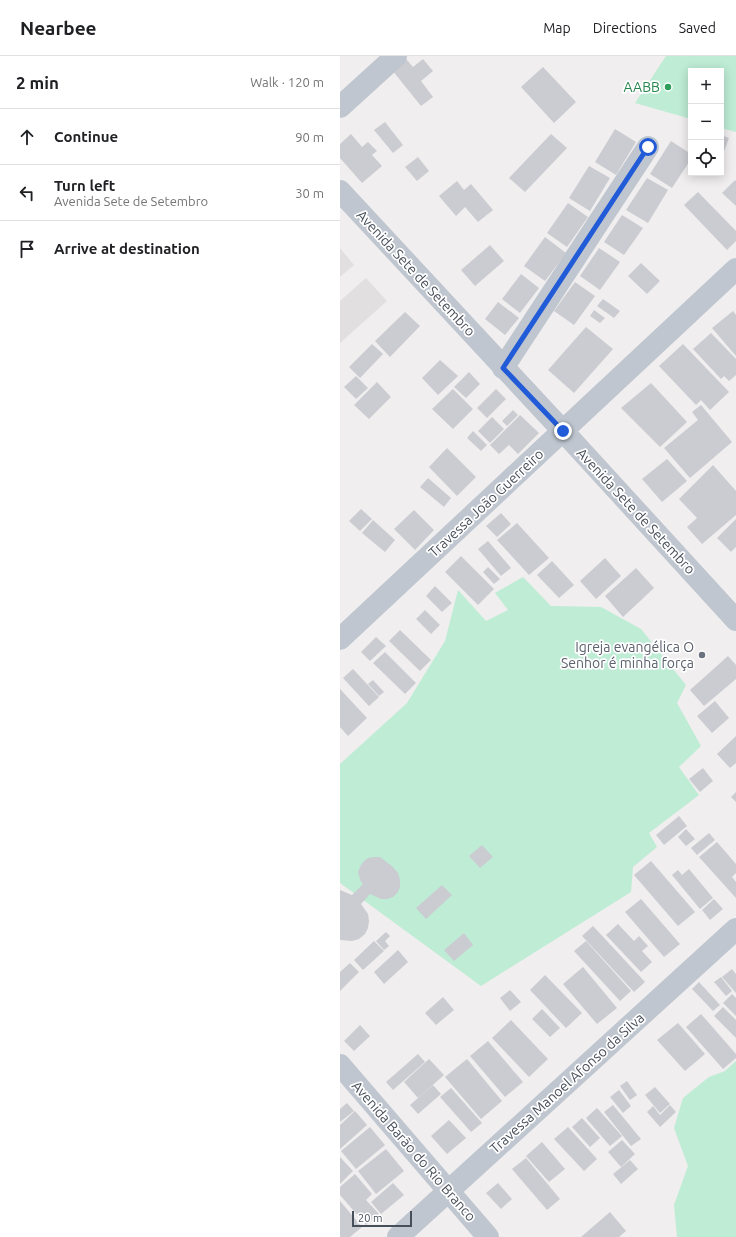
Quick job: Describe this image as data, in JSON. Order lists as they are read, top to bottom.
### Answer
{
  "streets": {
    "street": [
      "Avenida Sete de Setembro",
      "Travessa João Guerreiro",
      "Travessa Manoel Afonso da Silva",
      "Avenida Barão do Rio Branco"
    ]
  },
  "crossings": [
    ["Avenida Sete de Setembro", "Travessa João Guerreiro"],
    ["Travessa Manoel Afonso da Silva", "Avenida Barão do Rio Branco"]
  ],
  "places": ["AABB", "Igreja evangélica O Senhor é minha força"],
  "scale_bar": "20 m",
  "page": {
    "header": "Nearbee",
    "nav": ["Map", "Directions", "Saved"],
    "heading": ["2 min", "Walk · 120 m"],
    "map_buttons": ["+", "−"],
    "list": [
      ["Continue", "90 m"],
      ["Turn left", "Avenida Sete de Setembro", "30 m"],
      "Arrive at destination"
    ],
    "scale": "20 m"
  }
}
